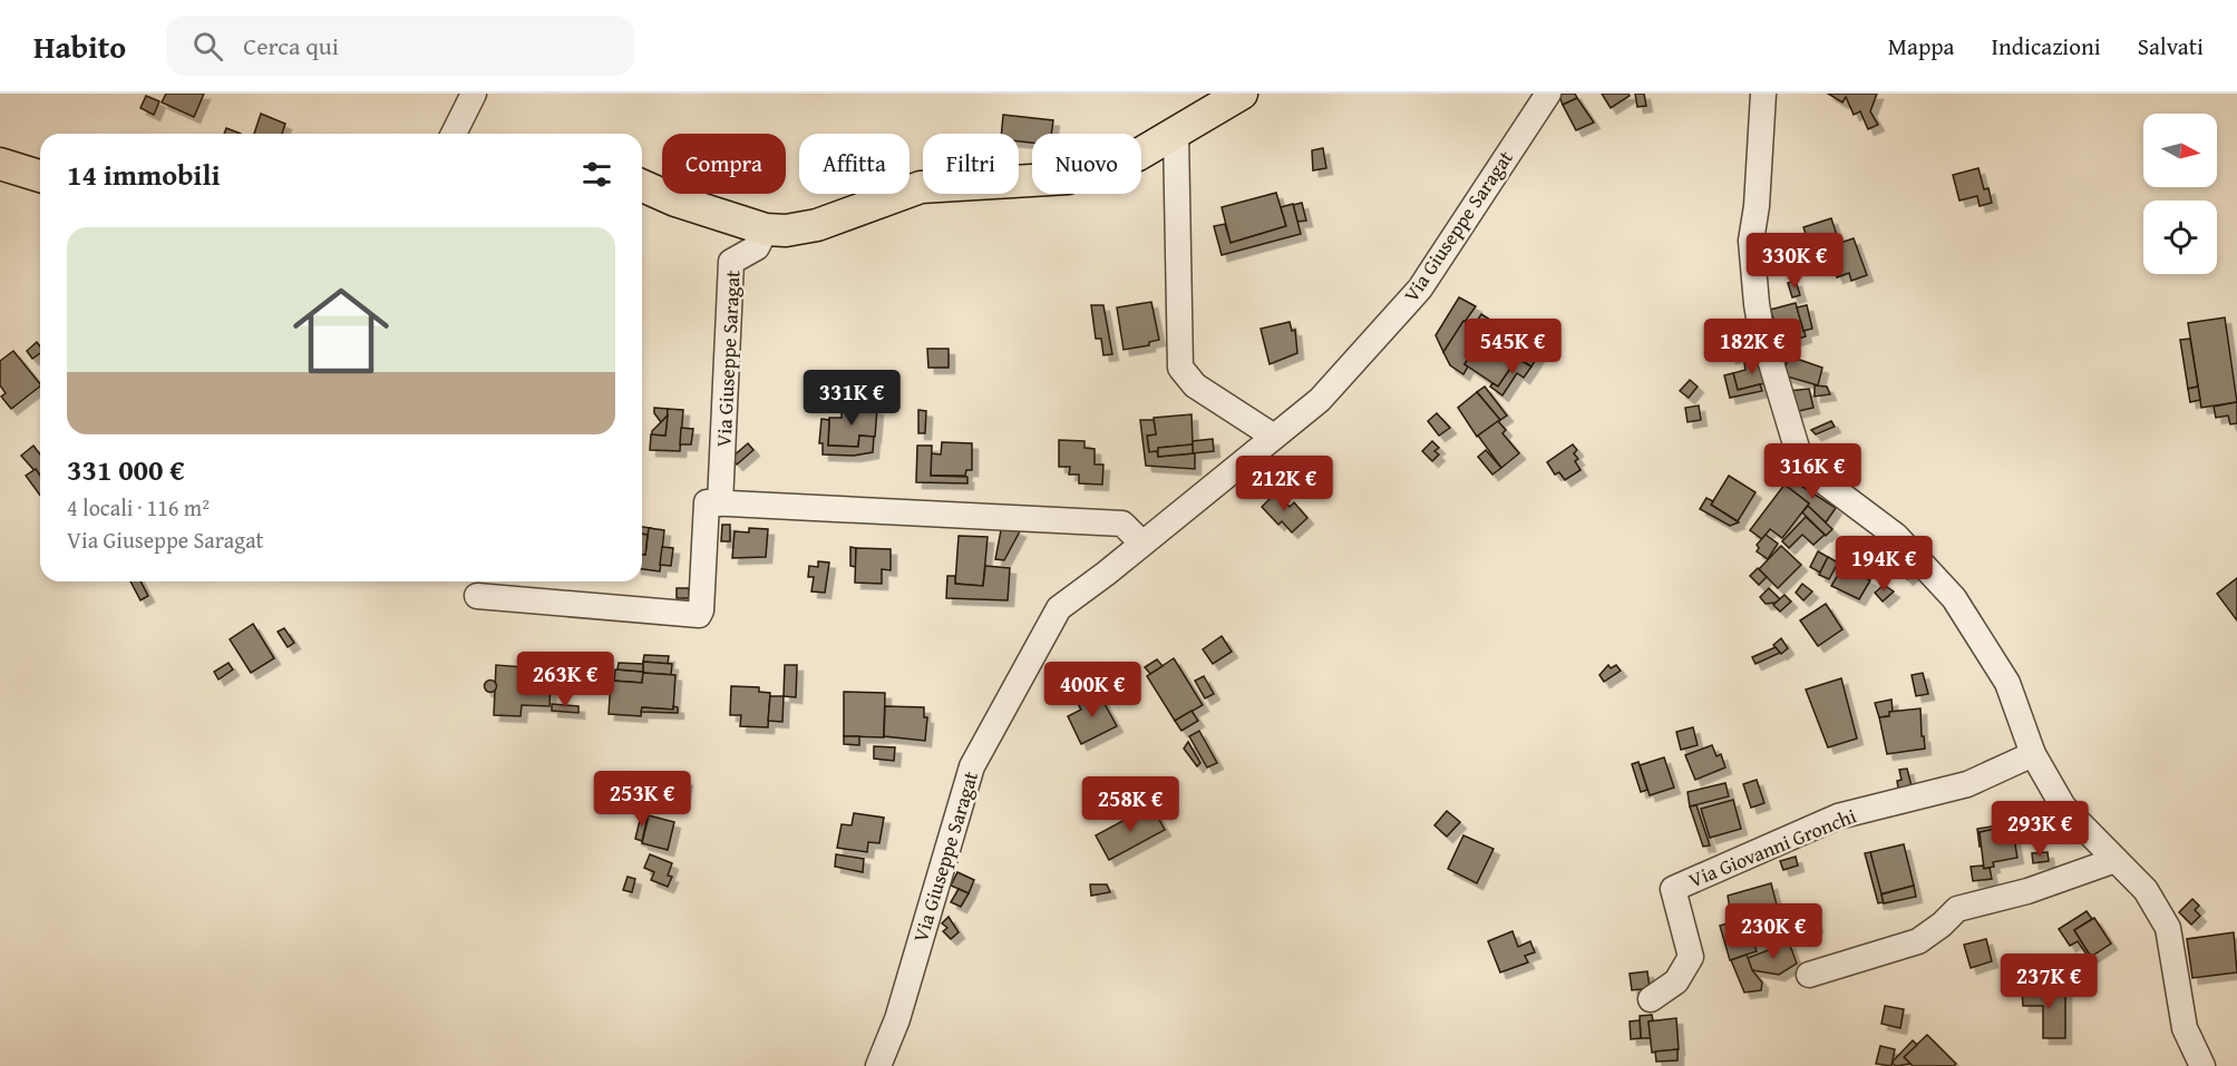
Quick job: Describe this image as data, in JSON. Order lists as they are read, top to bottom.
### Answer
{
  "streets": {
    "street": ["Via Giuseppe Saragat", "Via Giovanni Gronchi"]
  },
  "north": "right",
  "page": {
    "header": "Habito",
    "search": "Cerca qui",
    "nav": ["Mappa", "Indicazioni", "Salvati"],
    "chip": [
      "Compra",
      "Affitta",
      "Filtri",
      "Nuovo"
    ],
    "heading": "14 immobili",
    "list": [
      {
        "name": "331 000 €",
        "note": "4 locali · 116 m² · Via Giuseppe Saragat"
      }
    ],
    "price": [
      "330K €",
      "545K €",
      "182K €",
      "331K €",
      "316K €",
      "212K €",
      "194K €",
      "263K €",
      "400K €",
      "253K €",
      "258K €",
      "293K €",
      "230K €",
      "237K €"
    ]
  }
}
